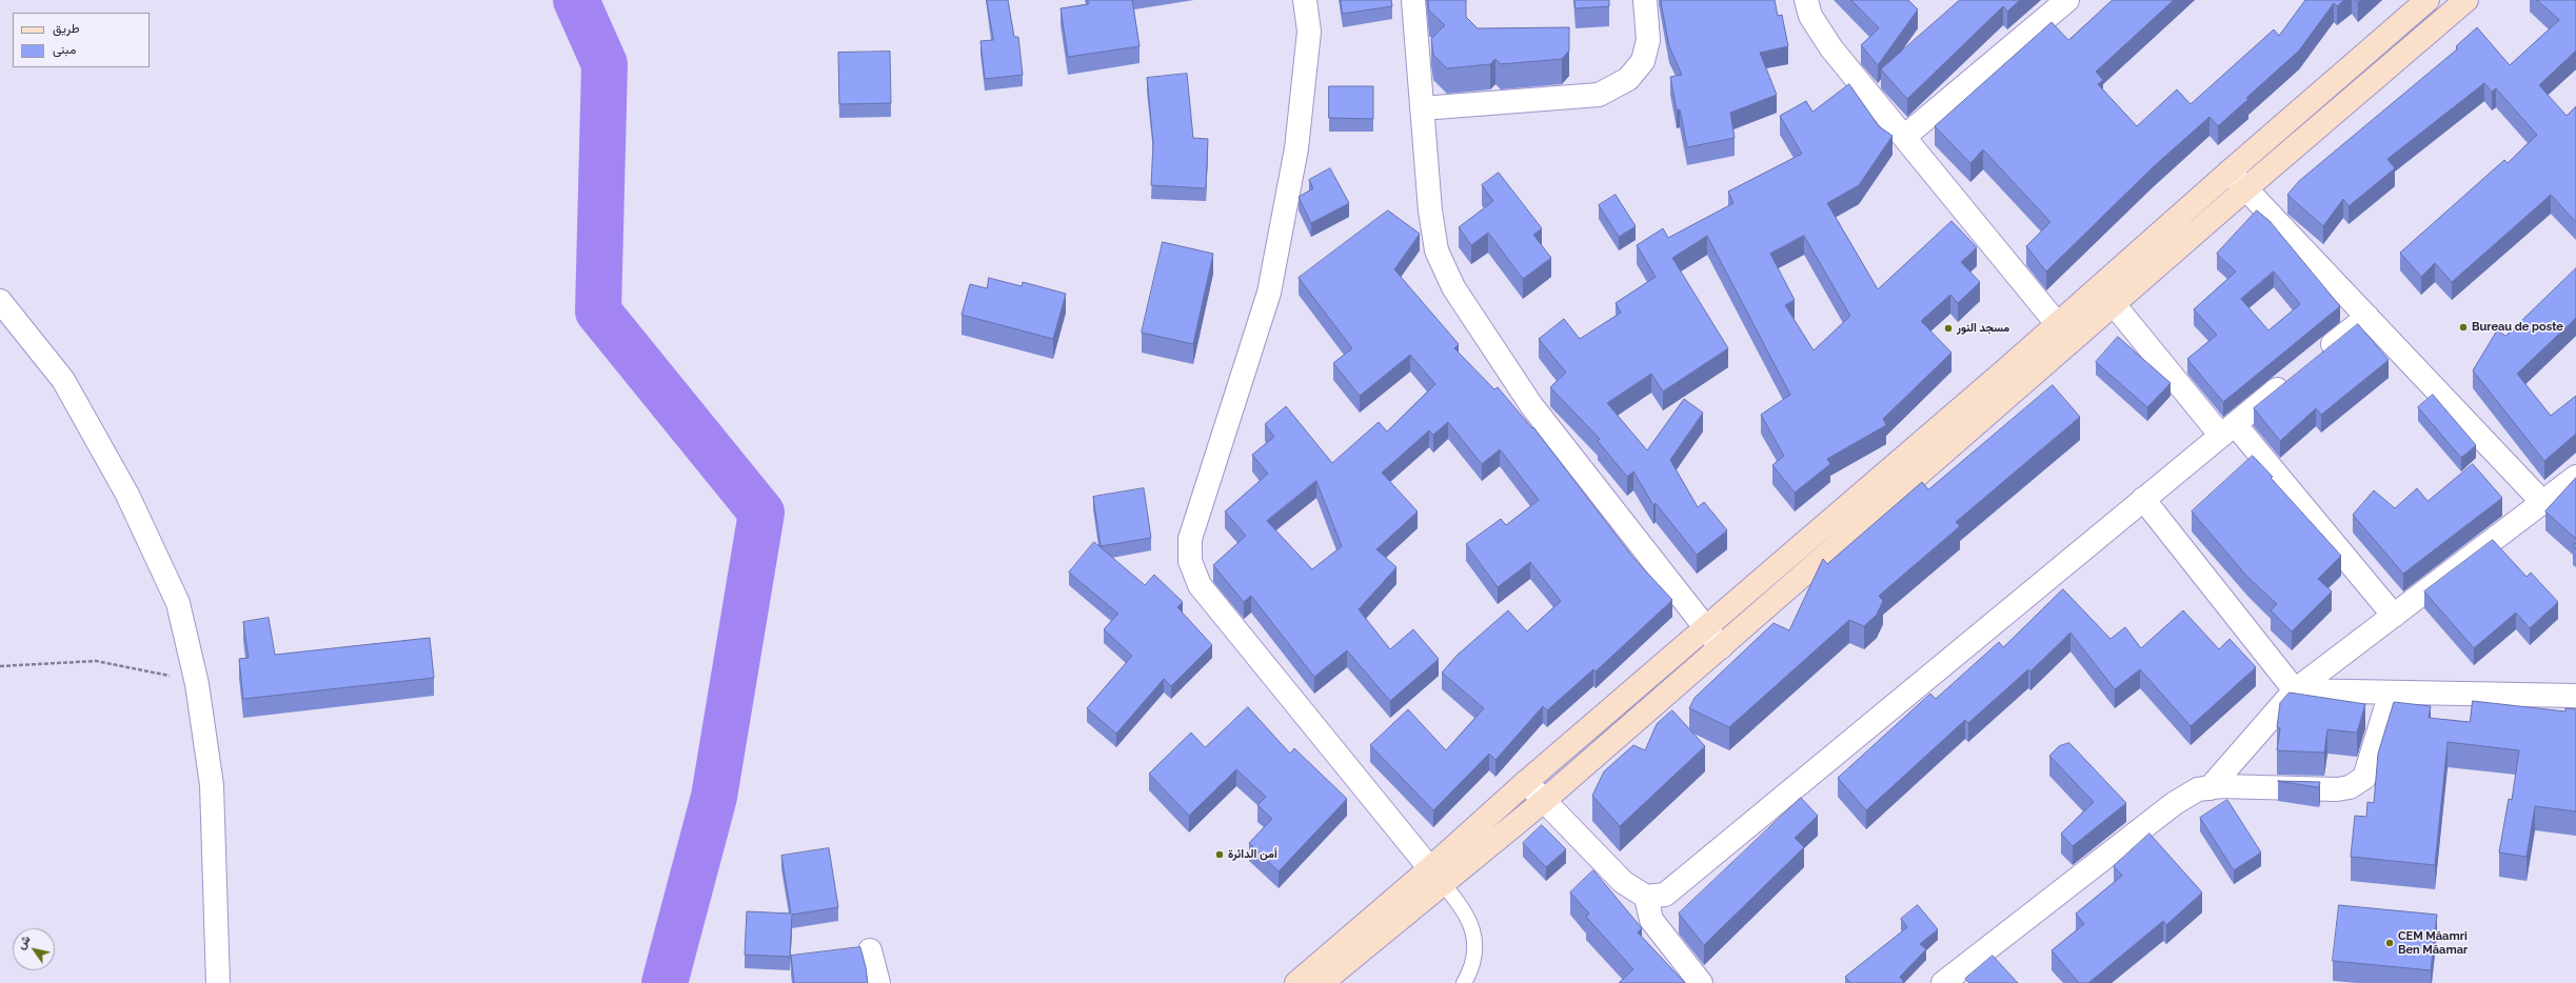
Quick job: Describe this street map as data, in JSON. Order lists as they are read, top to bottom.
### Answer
{
  "places": [
    "Bureau de poste",
    "مسجد النور",
    "أمن الدائرة",
    "CEM Mâamri Ben Mâamar"
  ],
  "legend": ["طريق", "مبنى"],
  "north": "top left"
}
